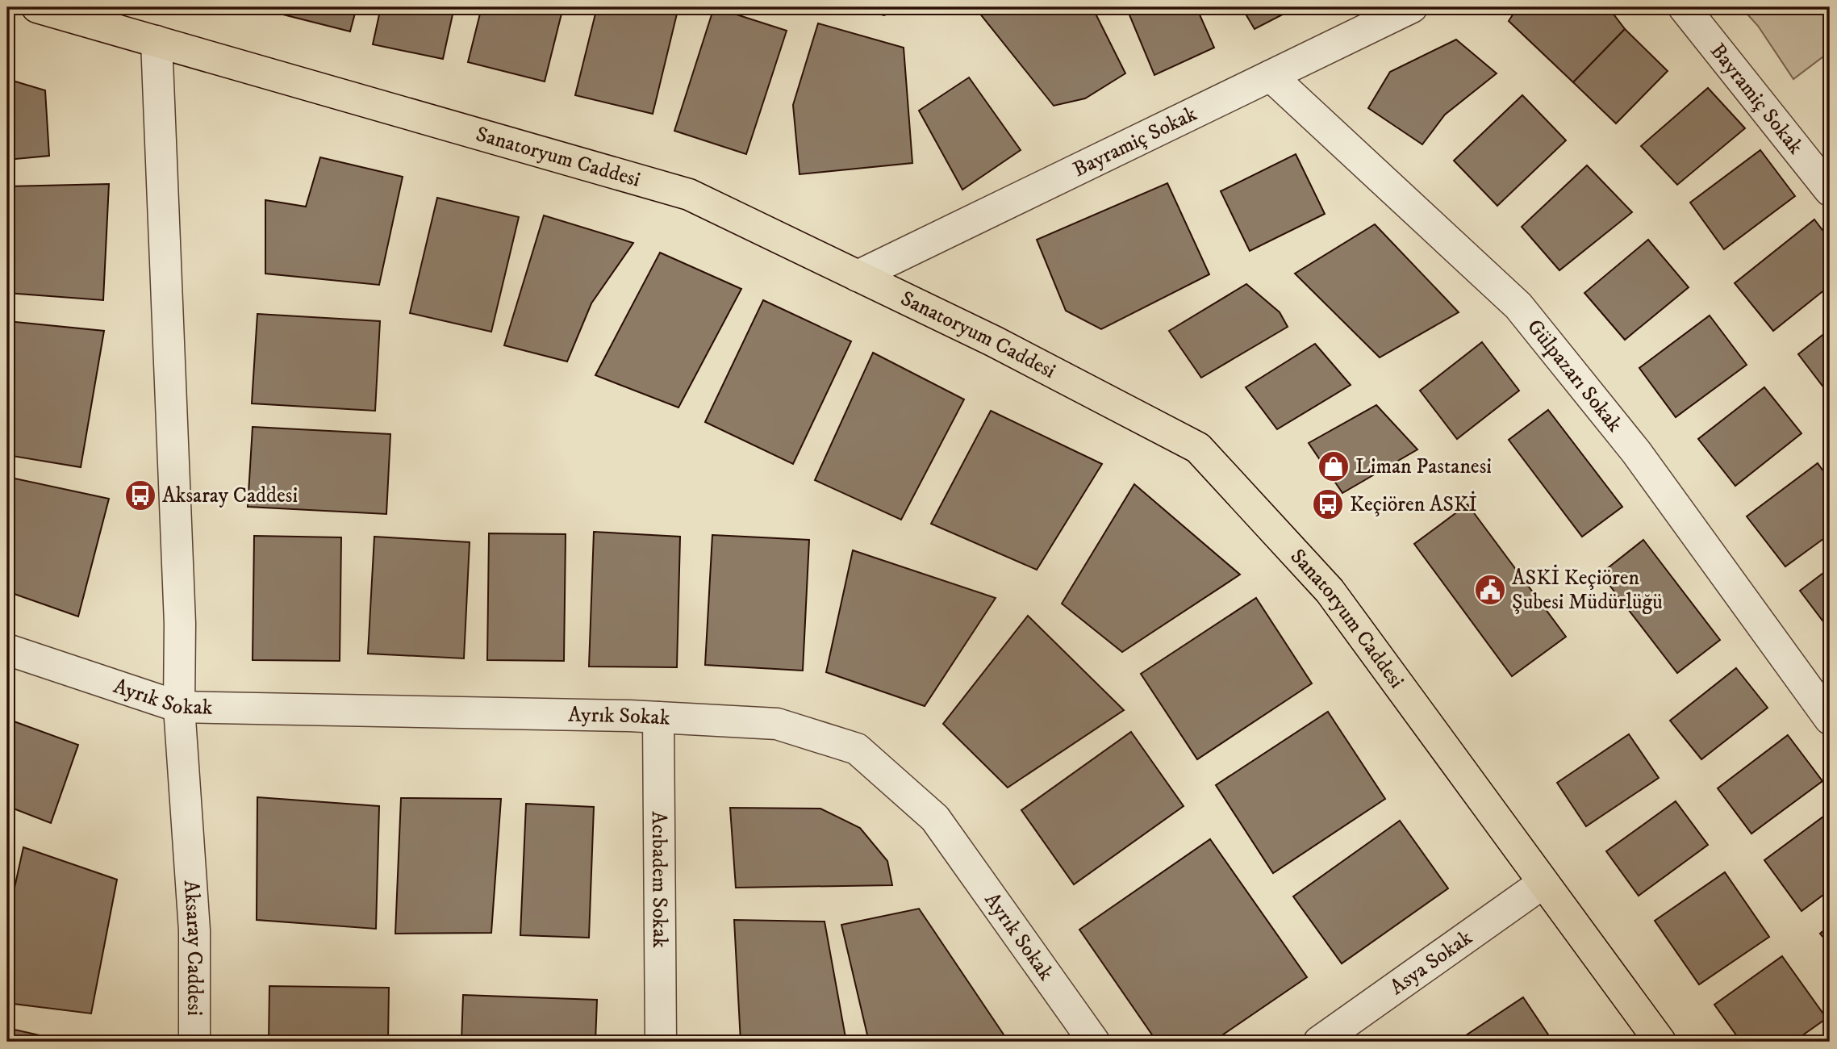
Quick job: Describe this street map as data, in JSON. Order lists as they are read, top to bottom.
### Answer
{
  "streets": {
    "main road": ["Sanatoryum Caddesi"],
    "street": [
      "Bayramiç Sokak",
      "Gülpazarı Sokak",
      "Ayrık Sokak",
      "Acıbadem Sokak",
      "Aksaray Caddesi",
      "Asya Sokak"
    ]
  },
  "crossings": [
    ["Bayramiç Sokak", "Sanatoryum Caddesi"],
    ["Bayramiç Sokak", "Gülpazarı Sokak"],
    ["Sanatoryum Caddesi", "Aksaray Caddesi"],
    ["Sanatoryum Caddesi", "Asya Sokak"],
    ["Ayrık Sokak", "Acıbadem Sokak"],
    ["Ayrık Sokak", "Aksaray Caddesi"]
  ],
  "places": {
    "shop": ["Liman Pastanesi"],
    "bus stop": ["Aksaray Caddesi", "Keçiören ASKİ"],
    "public building": ["ASKİ Keçiören Şubesi Müdürlüğü"]
  }
}
